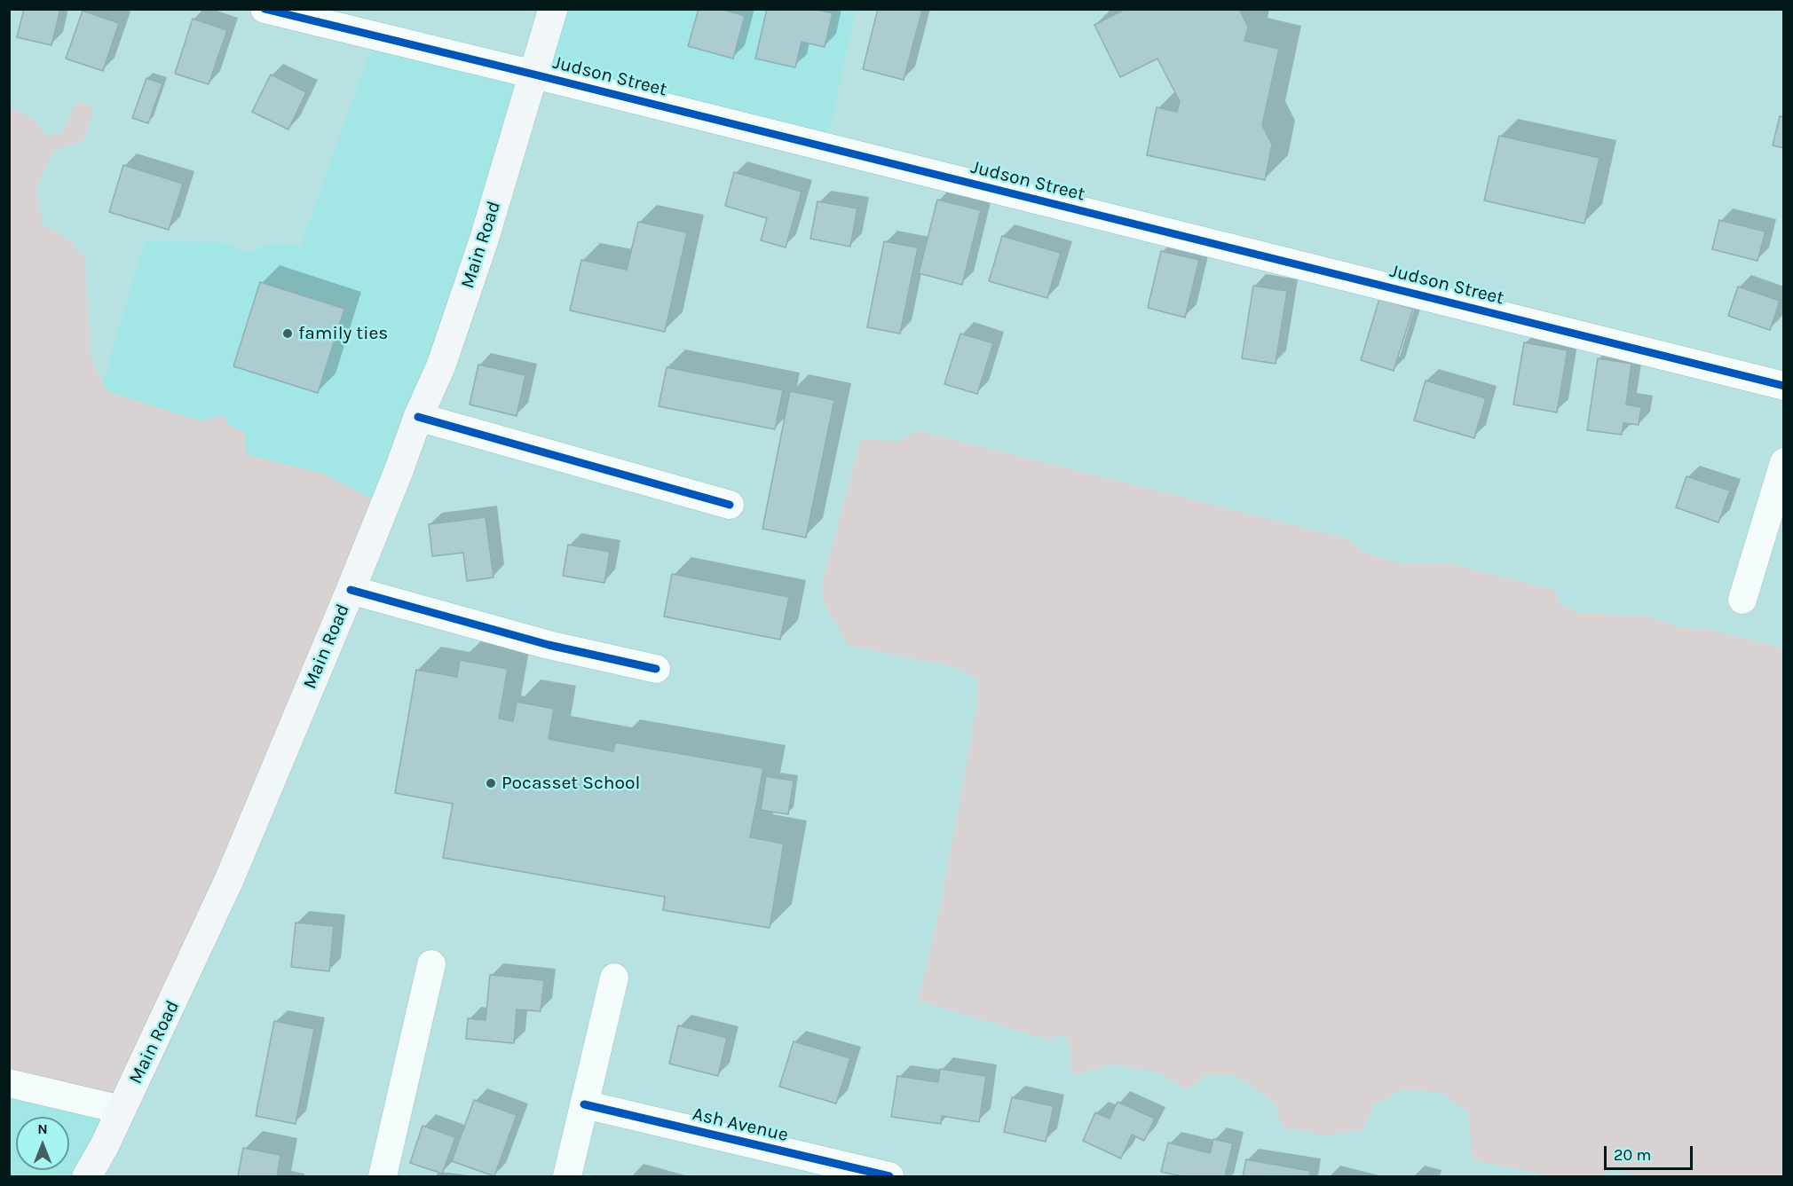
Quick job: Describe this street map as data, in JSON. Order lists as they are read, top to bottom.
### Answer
{
  "streets": {
    "main road": ["Main Road"],
    "street": ["Judson Street", "Ash Avenue"]
  },
  "crossings": [
    ["Judson Street", "Main Road"]
  ],
  "places": ["family ties", "Pocasset School"],
  "scale_bar": "20 m",
  "north": "top"
}
